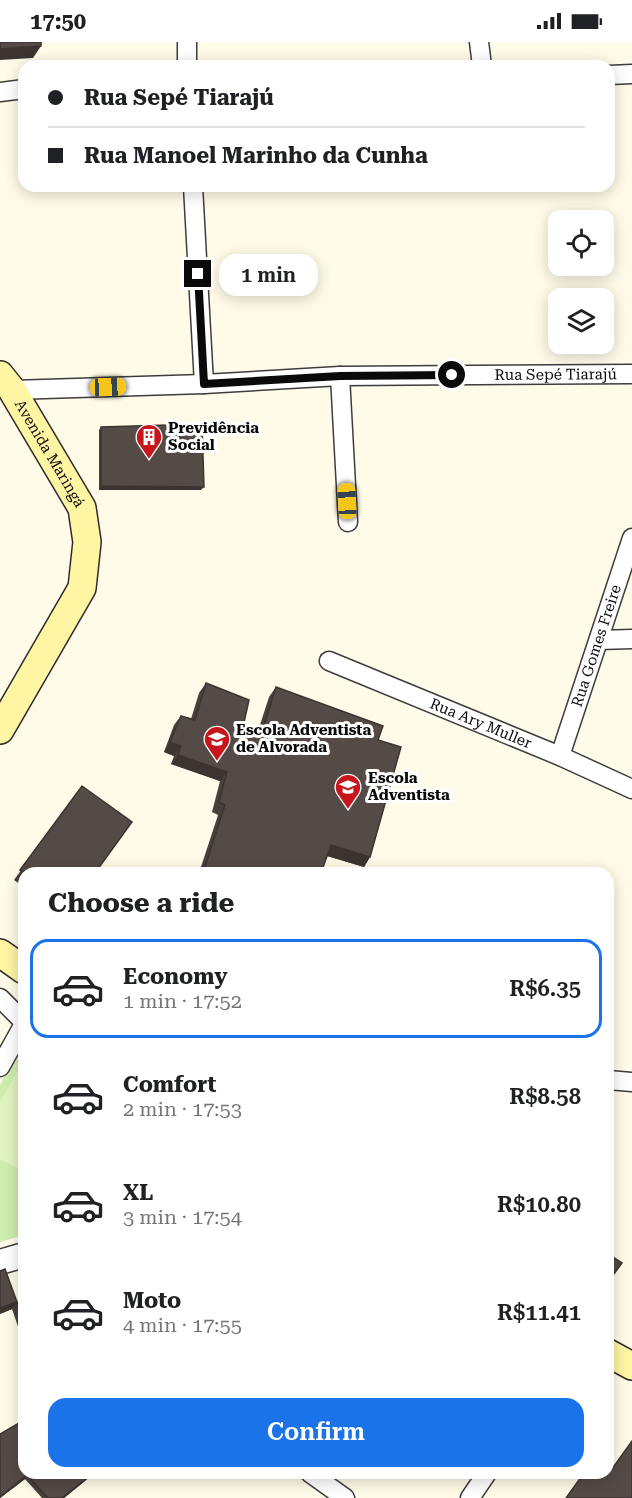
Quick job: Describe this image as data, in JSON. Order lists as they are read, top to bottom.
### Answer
{
  "streets": {
    "main road": ["Avenida Maringá"],
    "street": ["Rua Sepé Tiarajú", "Rua Gomes Freire", "Rua Ary Muller"]
  },
  "crossings": [
    ["Rua Sepé Tiarajú", "Avenida Maringá"],
    ["Rua Gomes Freire", "Rua Ary Muller"]
  ],
  "places": {
    "building": ["Previdência Social"],
    "school or university": ["Escola Adventista de Alvorada", "Escola Adventista"]
  },
  "page": {
    "status": "17:50",
    "banner": ["Rua Sepé Tiarajú", "Rua Manoel Marinho da Cunha"],
    "bubble": "1 min",
    "heading": "Choose a ride",
    "list": [
      {
        "name": "Economy",
        "note": "1 min · 17:52",
        "value": "R$6.35"
      },
      {
        "name": "Comfort",
        "note": "2 min · 17:53",
        "value": "R$8.58"
      },
      {
        "name": "XL",
        "note": "3 min · 17:54",
        "value": "R$10.80"
      },
      {
        "name": "Moto",
        "note": "4 min · 17:55",
        "value": "R$11.41"
      }
    ],
    "buttons": "Confirm"
  }
}
